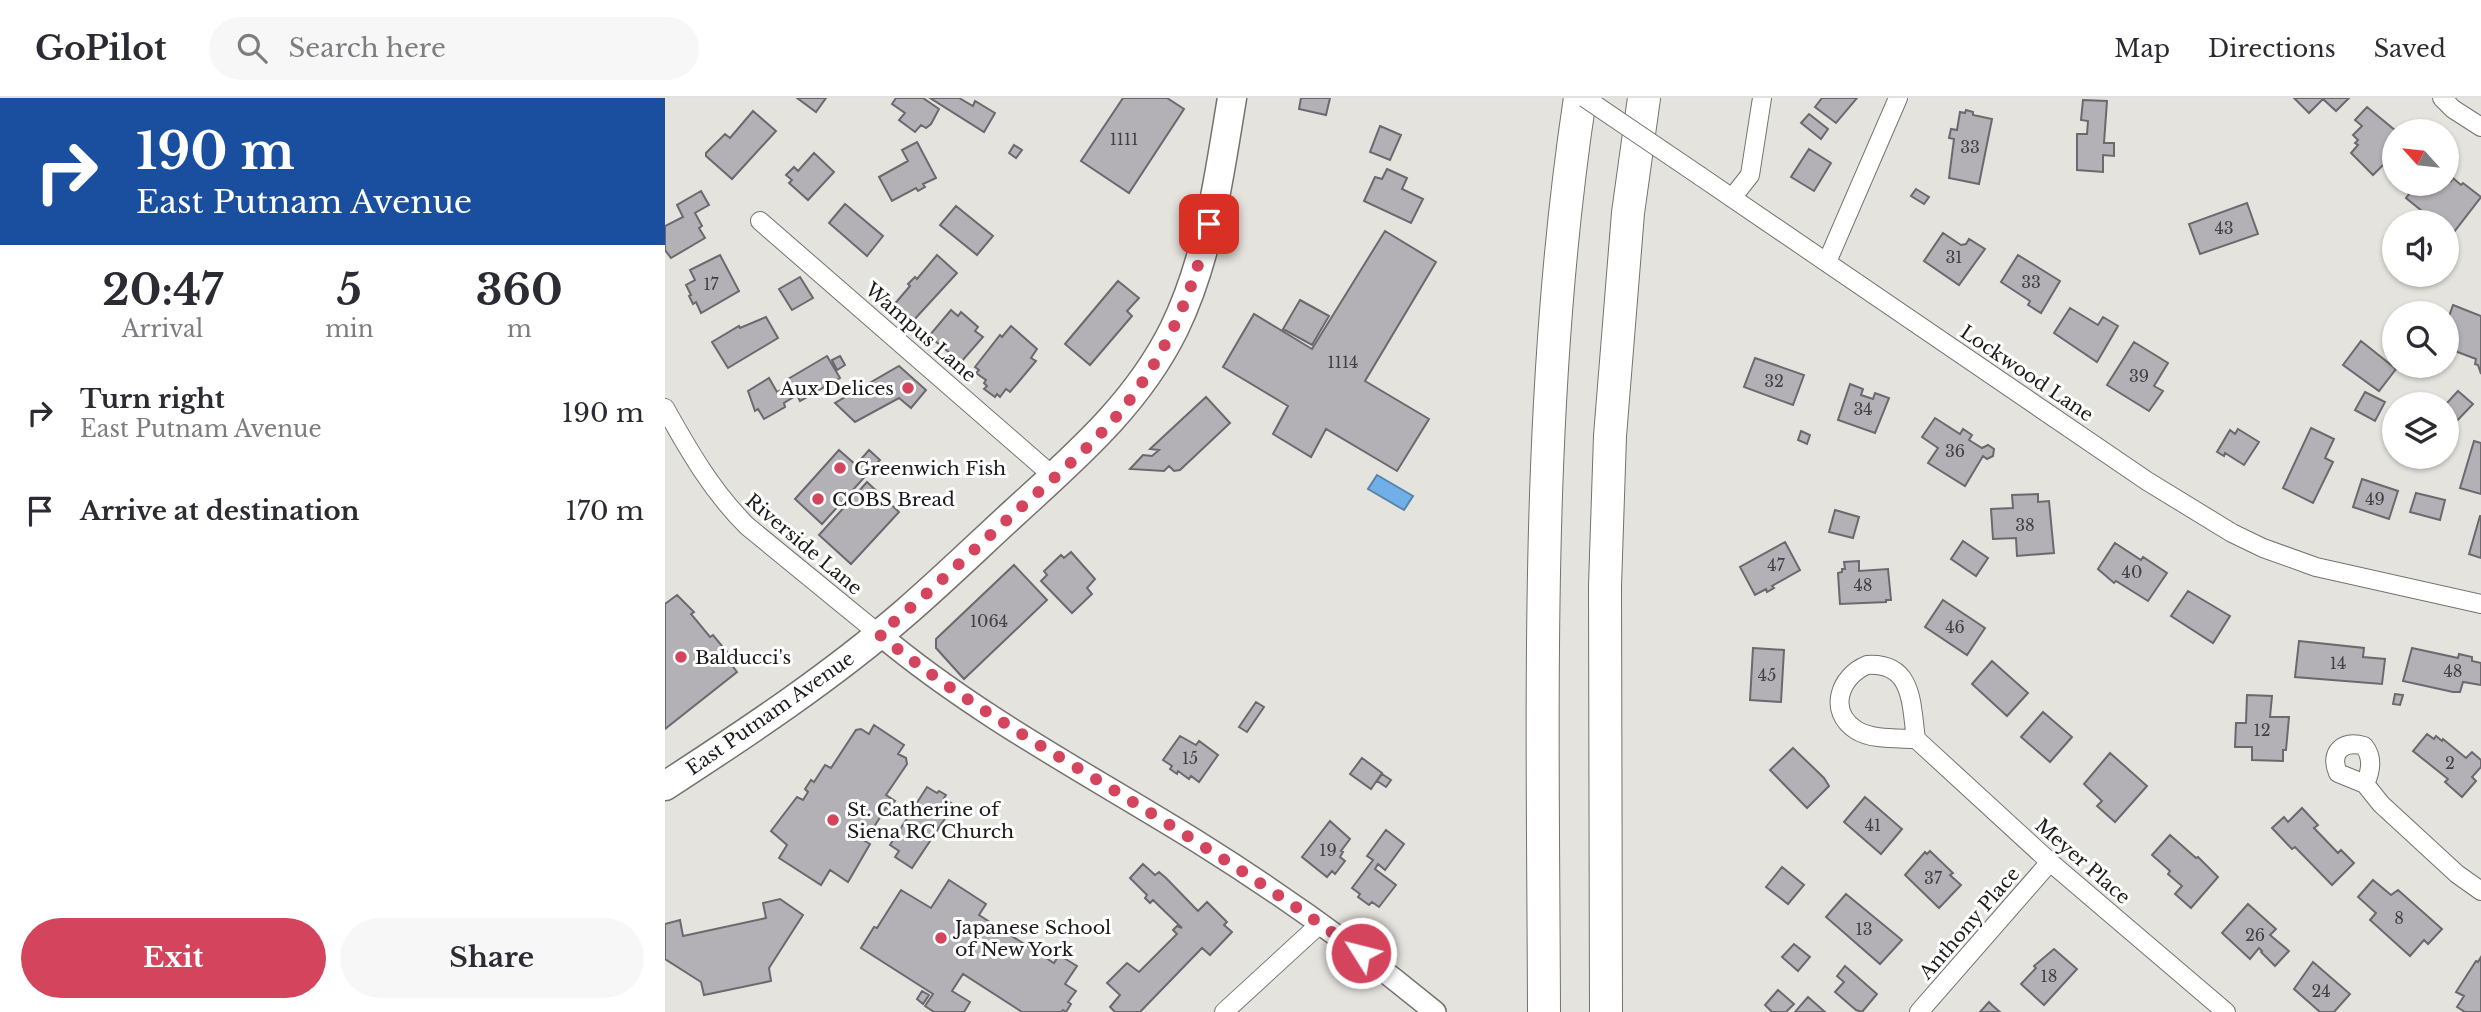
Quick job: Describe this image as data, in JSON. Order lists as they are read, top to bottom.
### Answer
{
  "streets": {
    "main road": ["East Putnam Avenue"],
    "street": [
      "Wampus Lane",
      "Lockwood Lane",
      "Riverside Lane",
      "Meyer Place",
      "Anthony Place"
    ]
  },
  "crossings": [
    ["Wampus Lane", "East Putnam Avenue"],
    ["Riverside Lane", "East Putnam Avenue"],
    ["Meyer Place", "Anthony Place"]
  ],
  "places": [
    "Aux Delices",
    "Greenwich Fish",
    "COBS Bread",
    "Balducci's",
    "St. Catherine of Siena RC Church",
    "Japanese School of New York"
  ],
  "house_numbers": [
    "1111",
    "33",
    "43",
    "31",
    "33",
    "17",
    "1114",
    "39",
    "32",
    "34",
    "36",
    "49",
    "38",
    "47",
    "40",
    "48",
    "1064",
    "46",
    "14",
    "48",
    "45",
    "12",
    "15",
    "2",
    "41",
    "19",
    "37",
    "8",
    "13",
    "26",
    "18",
    "24"
  ],
  "north": "top left",
  "page": {
    "header": "GoPilot",
    "search": "Search here",
    "nav": ["Map", "Directions", "Saved"],
    "turn": ["190 m", "East Putnam Avenue"],
    "eta": [
      "20:47",
      "Arrival",
      "5",
      "min",
      "360",
      "m"
    ],
    "list": [
      {
        "name": "Turn right",
        "note": "East Putnam Avenue",
        "value": "190 m"
      },
      {
        "name": "Arrive at destination",
        "value": "170 m"
      }
    ],
    "buttons": ["Exit", "Share"]
  }
}
